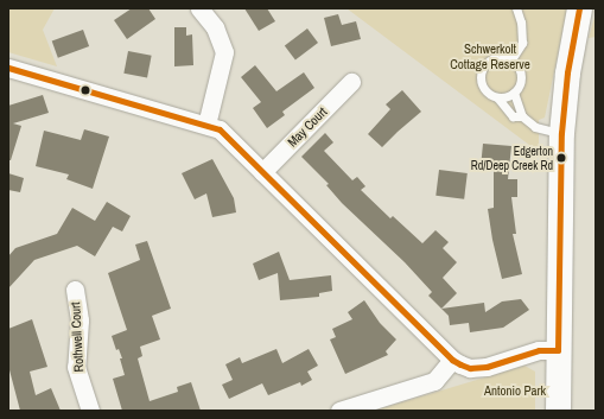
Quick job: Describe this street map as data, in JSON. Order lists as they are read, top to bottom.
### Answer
{
  "streets": {
    "street": ["May Court", "Rothwell Court"]
  },
  "parks": ["Schwerkolt Cottage Reserve", "Antonio Park"],
  "places": ["Edgerton Rd/Deep Creek Rd"]
}
